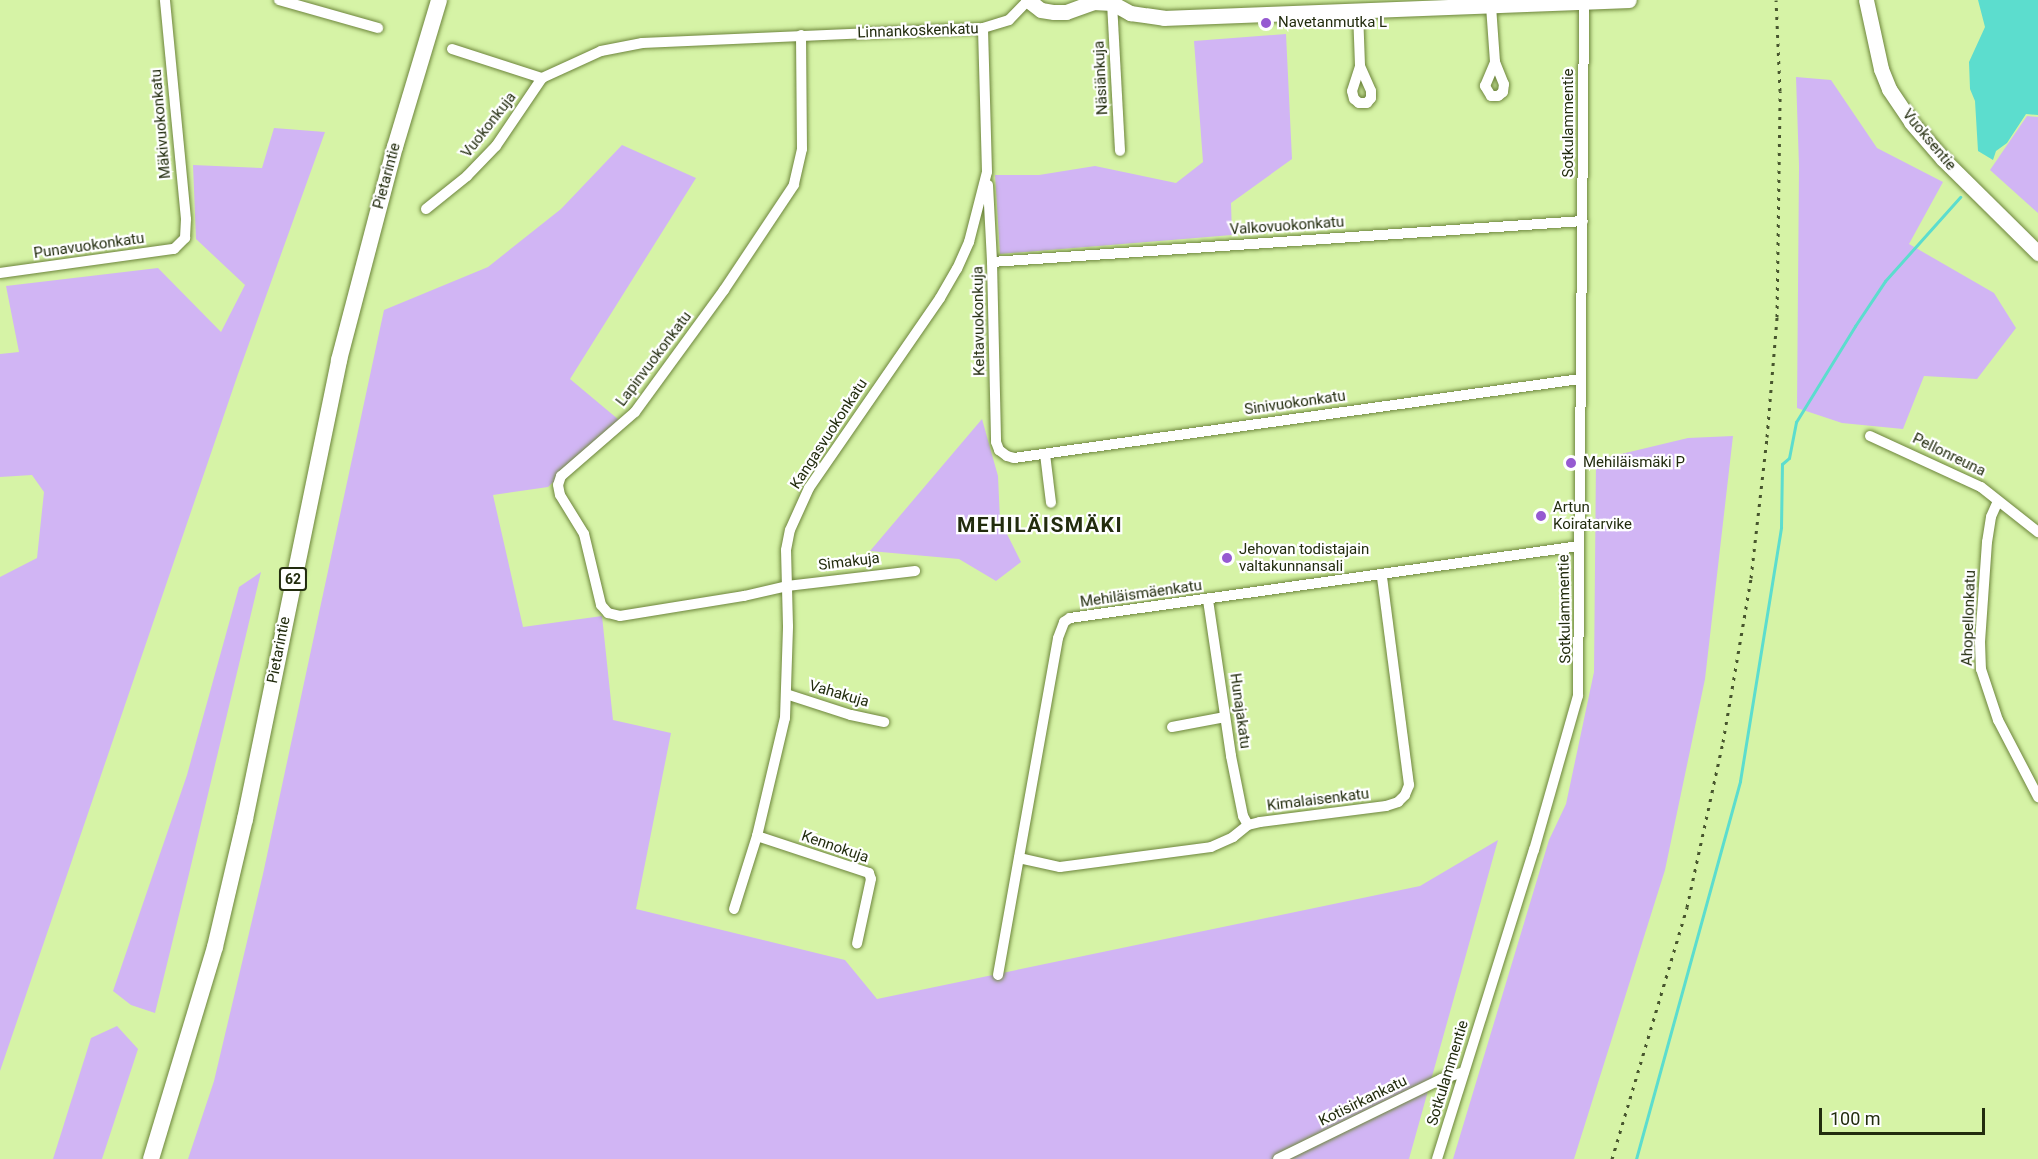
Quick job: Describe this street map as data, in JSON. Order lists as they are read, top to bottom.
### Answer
{
  "streets": {
    "main road": ["Pietarintie", "62"],
    "street": [
      "Linnankoskenkatu",
      "Näsiänkuja",
      "Sotkulammentie",
      "Mäkivuokonkatu",
      "Vuokonkuja",
      "Vuoksentie",
      "Valkovuokonkatu",
      "Punavuokonkatu",
      "Keltavuokonkuja",
      "Lapinvuokonkatu",
      "Sinivuokonkatu",
      "Kangasvuokonkatu",
      "Pellonreuna",
      "Simakuja",
      "Mehiläismäenkatu",
      "Ahopellonkatu",
      "Vahakuja",
      "Hunajakatu",
      "Kimalaisenkatu",
      "Kennokuja",
      "Kotisirkankatu"
    ]
  },
  "crossings": [
    ["Linnankoskenkatu", "Näsiänkuja"],
    ["Linnankoskenkatu", "Sotkulammentie"],
    ["Linnankoskenkatu", "Vuokonkuja"],
    ["Linnankoskenkatu", "Lapinvuokonkatu"],
    ["Linnankoskenkatu", "Kangasvuokonkatu"],
    ["Sotkulammentie", "Valkovuokonkatu"],
    ["Sotkulammentie", "Sinivuokonkatu"],
    ["Sotkulammentie", "Mehiläismäenkatu"],
    ["Sotkulammentie", "Kotisirkankatu"],
    ["Mäkivuokonkatu", "Punavuokonkatu"],
    ["Valkovuokonkatu", "Keltavuokonkuja"],
    ["Keltavuokonkuja", "Sinivuokonkatu"],
    ["Keltavuokonkuja", "Kangasvuokonkatu"],
    ["Lapinvuokonkatu", "Kangasvuokonkatu"],
    ["Lapinvuokonkatu", "Simakuja"],
    ["Kangasvuokonkatu", "Simakuja"],
    ["Kangasvuokonkatu", "Vahakuja"],
    ["Kangasvuokonkatu", "Kennokuja"],
    ["Pellonreuna", "Ahopellonkatu"],
    ["Mehiläismäenkatu", "Hunajakatu"],
    ["Mehiläismäenkatu", "Kimalaisenkatu"],
    ["Hunajakatu", "Kimalaisenkatu"]
  ],
  "districts": ["MEHILÄISMÄKI"],
  "places": [
    "Navetanmutka L",
    "Mehiläismäki P",
    "Artun Koiratarvike",
    "Jehovan todistajain valtakunnansali"
  ],
  "scale_bar": "100 m"
}
